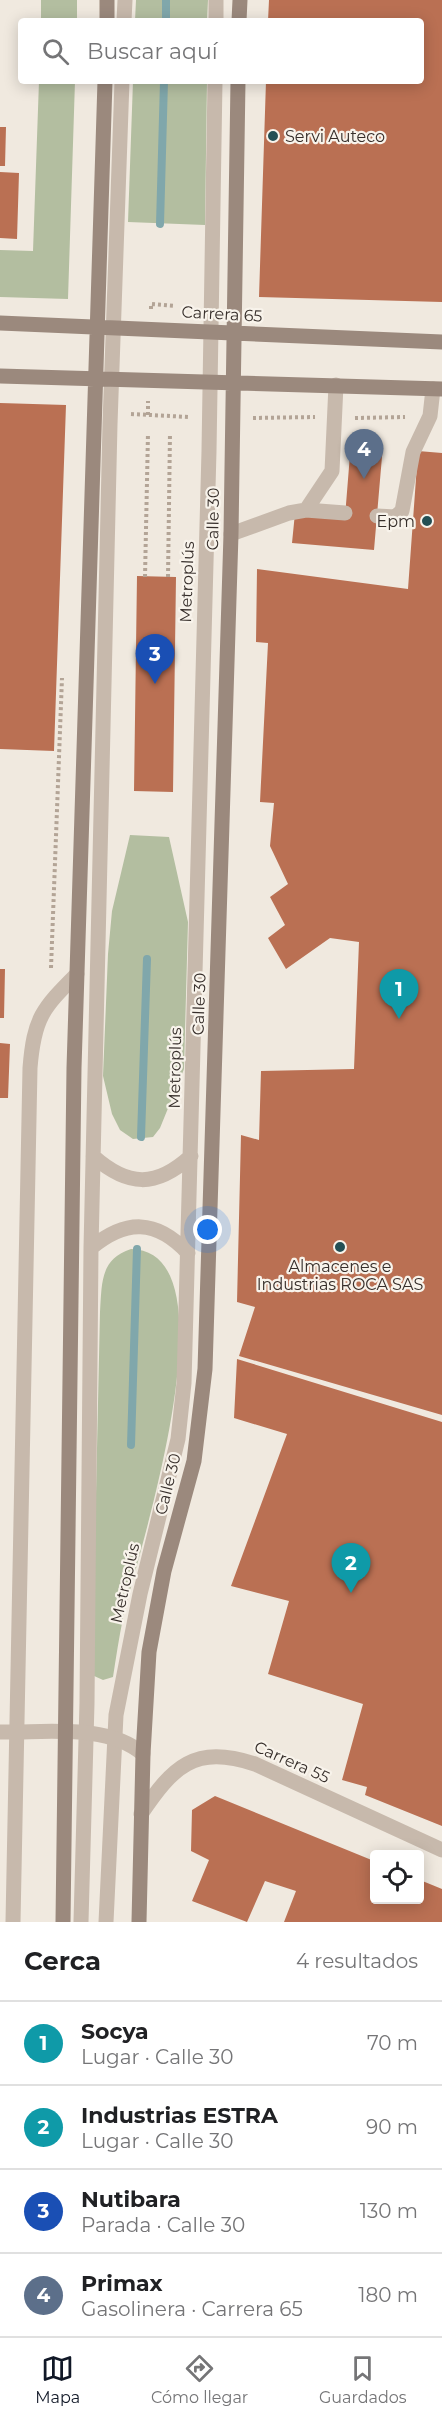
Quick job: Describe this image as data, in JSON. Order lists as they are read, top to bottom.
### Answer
{
  "streets": {
    "main road": ["Carrera 65", "Calle 30"],
    "street": ["Metroplús", "Carrera 55"]
  },
  "crossings": [
    ["Carrera 65", "Calle 30"],
    ["Carrera 65", "Metroplús"],
    ["Calle 30", "Carrera 55"]
  ],
  "places": ["Servi Auteco", "Epm", "Almacenes e Industrias ROCA SAS"],
  "page": {
    "search": "Buscar aquí",
    "pins": [
      "4",
      "3",
      "1",
      "2"
    ],
    "heading": ["Cerca", "4 resultados"],
    "list": [
      {
        "mark": "1",
        "name": "Socya",
        "note": "Lugar · Calle 30",
        "value": "70 m"
      },
      {
        "mark": "2",
        "name": "Industrias ESTRA",
        "note": "Lugar · Calle 30",
        "value": "90 m"
      },
      {
        "mark": "3",
        "name": "Nutibara",
        "note": "Parada · Calle 30",
        "value": "130 m"
      },
      {
        "mark": "4",
        "name": "Primax",
        "note": "Gasolinera · Carrera 65",
        "value": "180 m"
      }
    ],
    "nav": ["Mapa", "Cómo llegar", "Guardados"]
  }
}
